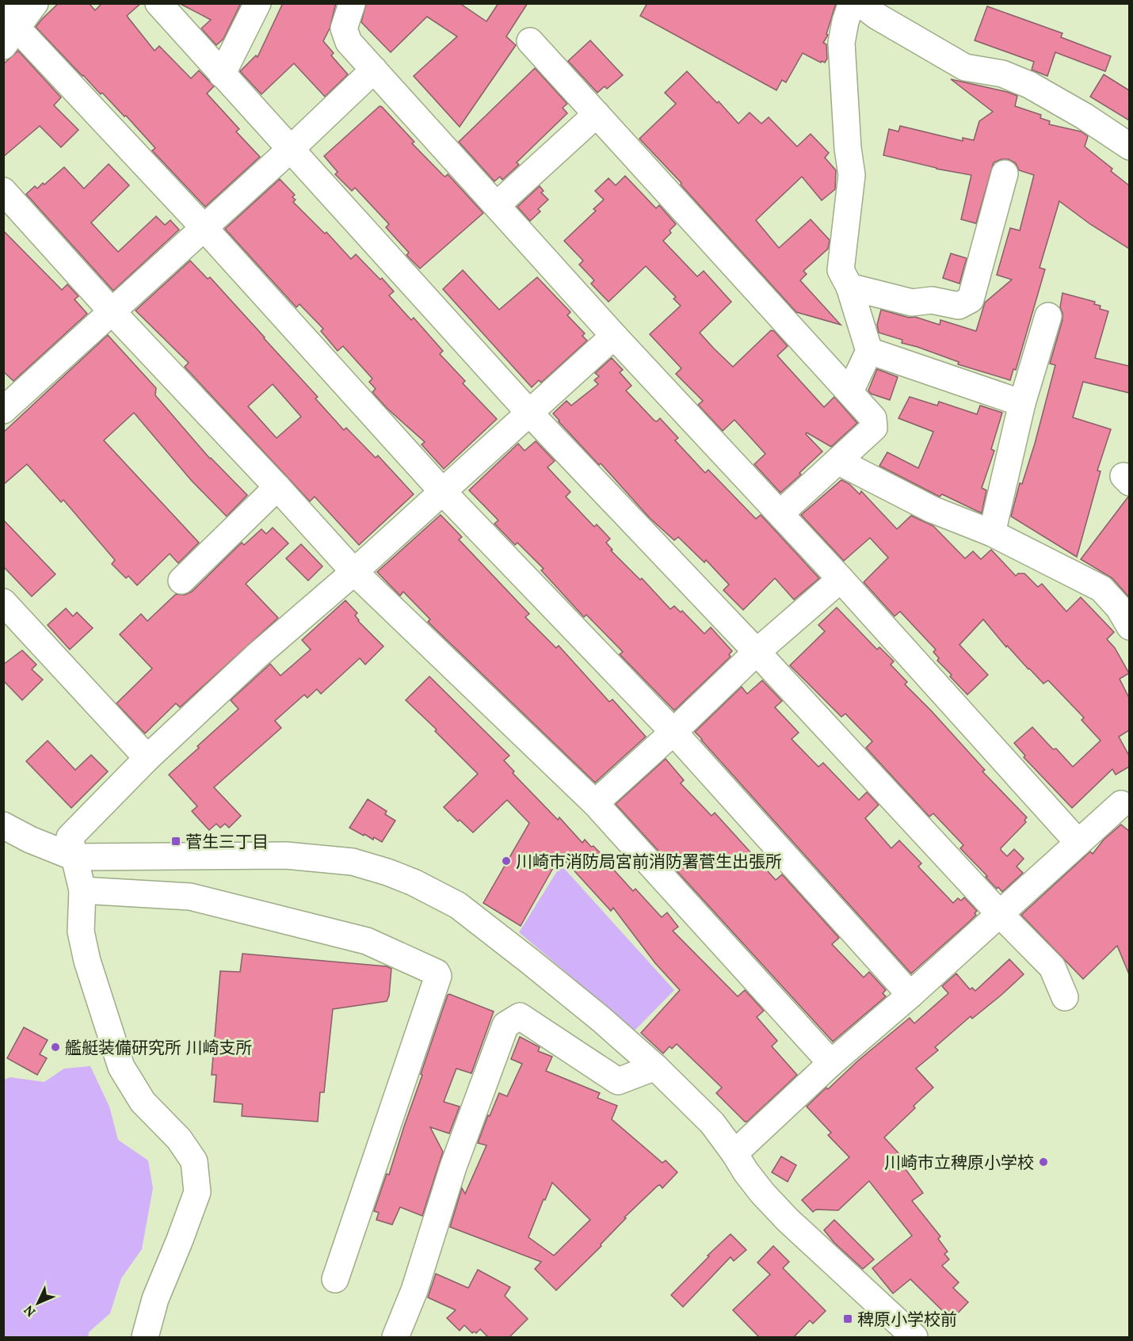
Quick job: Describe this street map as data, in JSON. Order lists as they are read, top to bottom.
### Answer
{
  "places": {
    "transit": ["菅生三丁目", "稗原小学校前"],
    "other": ["川崎市消防局宮前消防署菅生出張所", "艦艇装備研究所 川崎支所", "川崎市立稗原小学校"]
  },
  "north": "bottom left"
}
